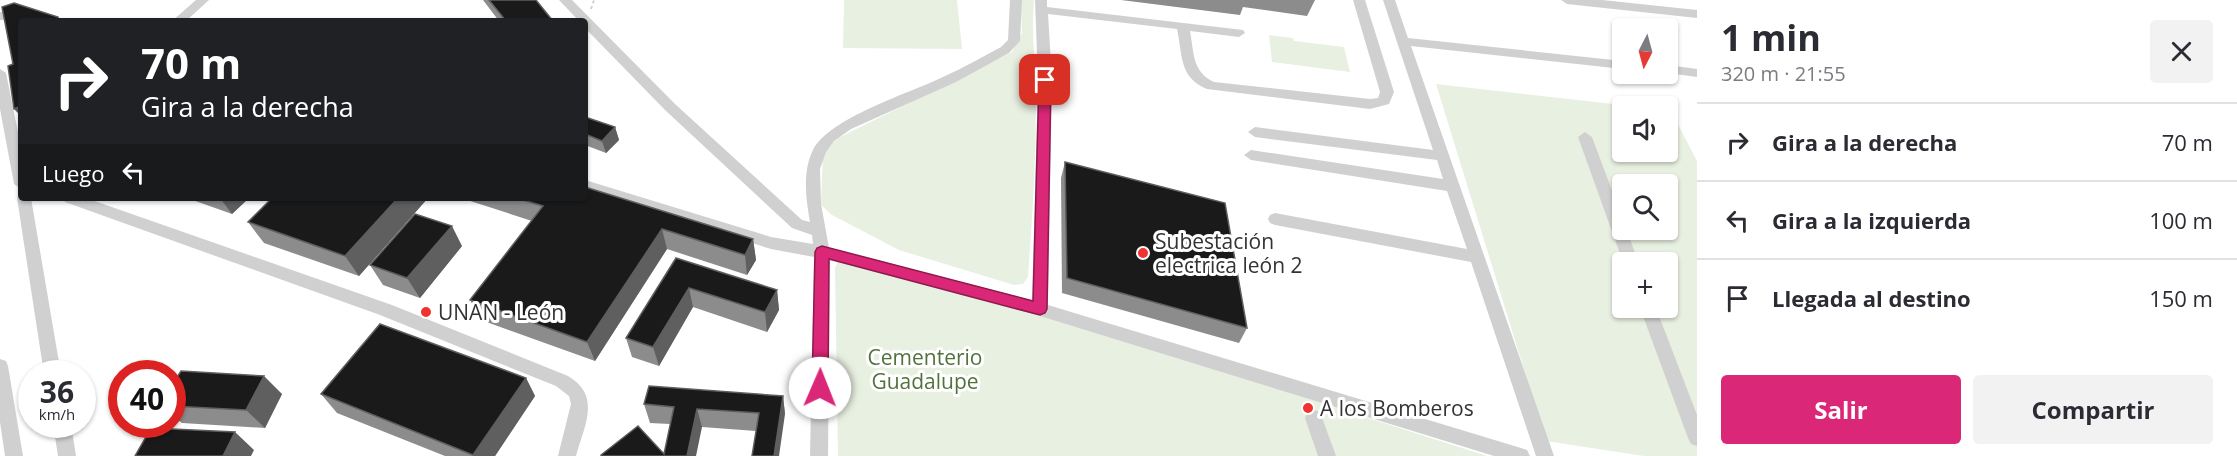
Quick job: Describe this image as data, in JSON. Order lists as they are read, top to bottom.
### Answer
{
  "parks": ["Cementerio Guadalupe"],
  "places": ["Subestación electrica león 2", "UNAN - León", "A los Bomberos"],
  "north": "bottom",
  "page": {
    "heading": ["1 min", "320 m · 21:55"],
    "map_buttons": "+",
    "turn": ["70 m", "Gira a la derecha"],
    "list": [
      {
        "name": "Gira a la derecha",
        "value": "70 m"
      },
      {
        "name": "Gira a la izquierda",
        "value": "100 m"
      },
      {
        "name": "Llegada al destino",
        "value": "150 m"
      }
    ],
    "then": "Luego",
    "speed": "36 km/h",
    "limit": "40",
    "buttons": ["Salir", "Compartir"]
  }
}
